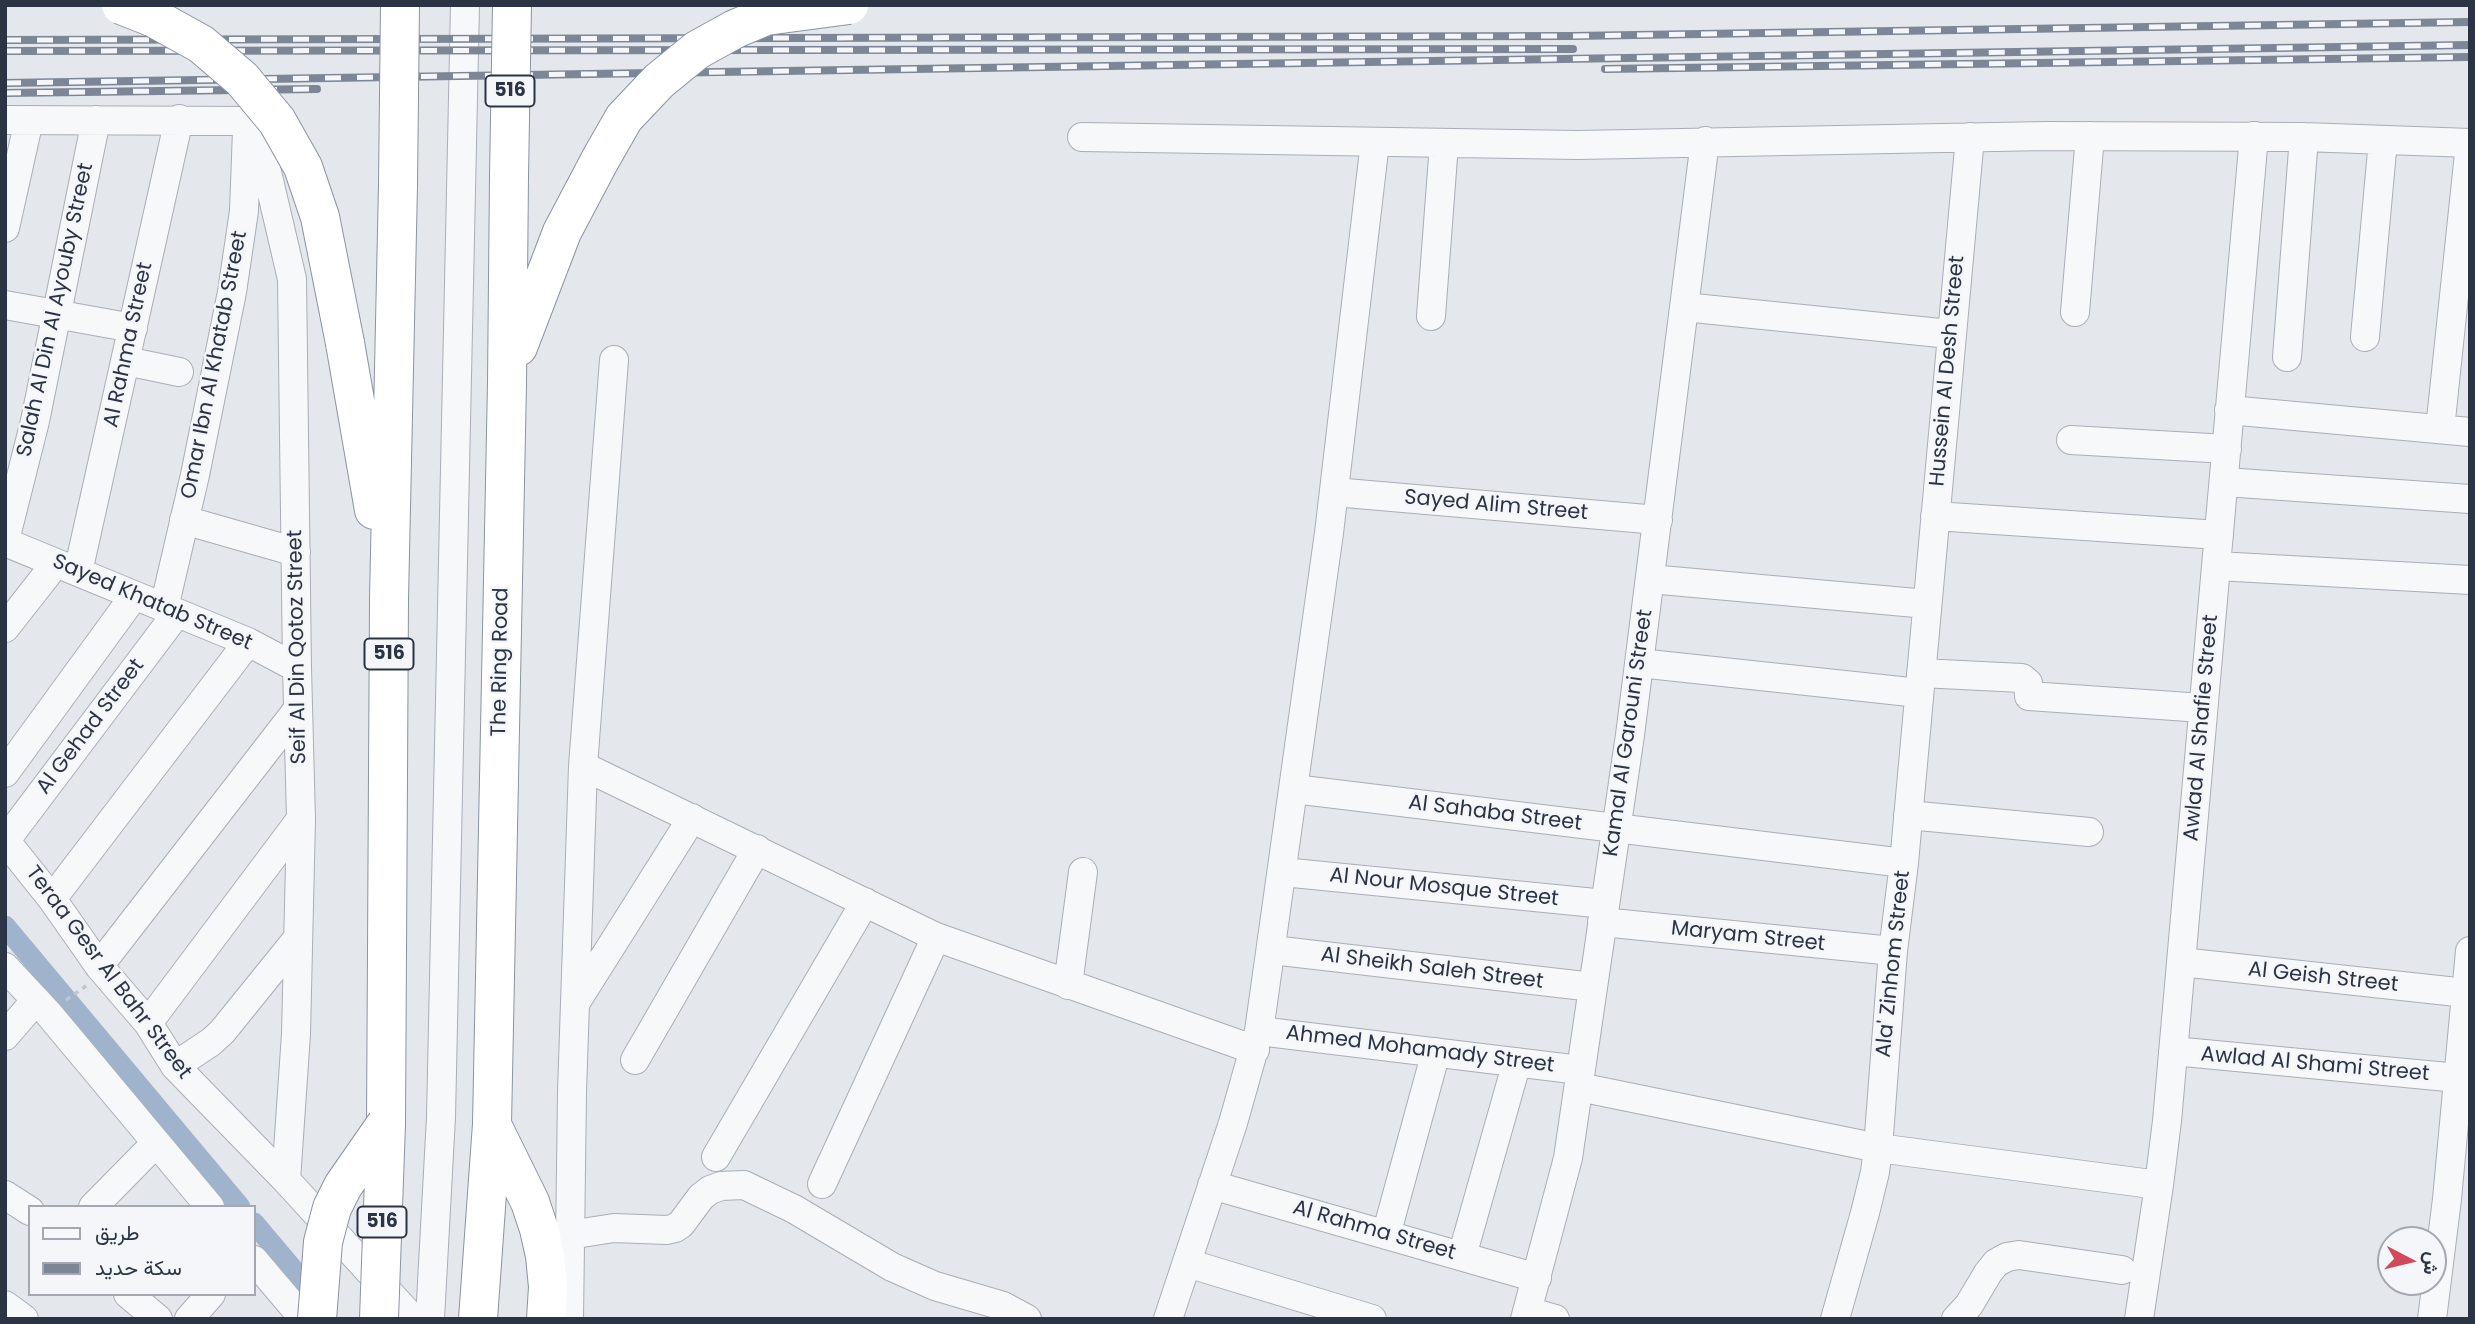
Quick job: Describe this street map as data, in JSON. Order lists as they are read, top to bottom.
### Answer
{
  "streets": {
    "highway": ["516", "The Ring Road"],
    "street": [
      "Salah Al Din Al Ayouby Street",
      "Al Rahma Street",
      "Omar Ibn Al Khatab Street",
      "Hussein Al Desh Street",
      "Sayed Alim Street",
      "Sayed Khatab Street",
      "Seif Al Din Qotoz Street",
      "Al Gehad Street",
      "Awlad Al Shafie Street",
      "Kamal Al Garouni Street",
      "Al Sahaba Street",
      "Al Nour Mosque Street",
      "Maryam Street",
      "Ala' Zinhom Street",
      "Al Sheikh Saleh Street",
      "Teraa Gesr Al Bahr Street",
      "Al Geish Street",
      "Ahmed Mohamady Street",
      "Awlad Al Shami Street"
    ]
  },
  "crossings": [
    ["Salah Al Din Al Ayouby Street", "Sayed Khatab Street"],
    ["Al Rahma Street", "Sayed Khatab Street"],
    ["Al Rahma Street", "Kamal Al Garouni Street"],
    ["Omar Ibn Al Khatab Street", "Sayed Khatab Street"],
    ["Omar Ibn Al Khatab Street", "Seif Al Din Qotoz Street"],
    ["Omar Ibn Al Khatab Street", "Al Gehad Street"],
    ["Hussein Al Desh Street", "Ala' Zinhom Street"],
    ["Sayed Alim Street", "Kamal Al Garouni Street"],
    ["Sayed Khatab Street", "Seif Al Din Qotoz Street"],
    ["Sayed Khatab Street", "Al Gehad Street"],
    ["Seif Al Din Qotoz Street", "Teraa Gesr Al Bahr Street"],
    ["Al Gehad Street", "Teraa Gesr Al Bahr Street"],
    ["Awlad Al Shafie Street", "Al Geish Street"],
    ["Awlad Al Shafie Street", "Ahmed Mohamady Street"],
    ["Awlad Al Shafie Street", "Awlad Al Shami Street"],
    ["Kamal Al Garouni Street", "Al Sahaba Street"],
    ["Kamal Al Garouni Street", "Al Nour Mosque Street"],
    ["Kamal Al Garouni Street", "Maryam Street"],
    ["Kamal Al Garouni Street", "Al Sheikh Saleh Street"],
    ["Kamal Al Garouni Street", "Ahmed Mohamady Street"],
    ["Al Sahaba Street", "Ala' Zinhom Street"],
    ["Al Nour Mosque Street", "Maryam Street"],
    ["Maryam Street", "Ala' Zinhom Street"],
    ["Ala' Zinhom Street", "Ahmed Mohamady Street"]
  ],
  "legend": ["طريق", "سكة حديد"],
  "north": "right"
}
